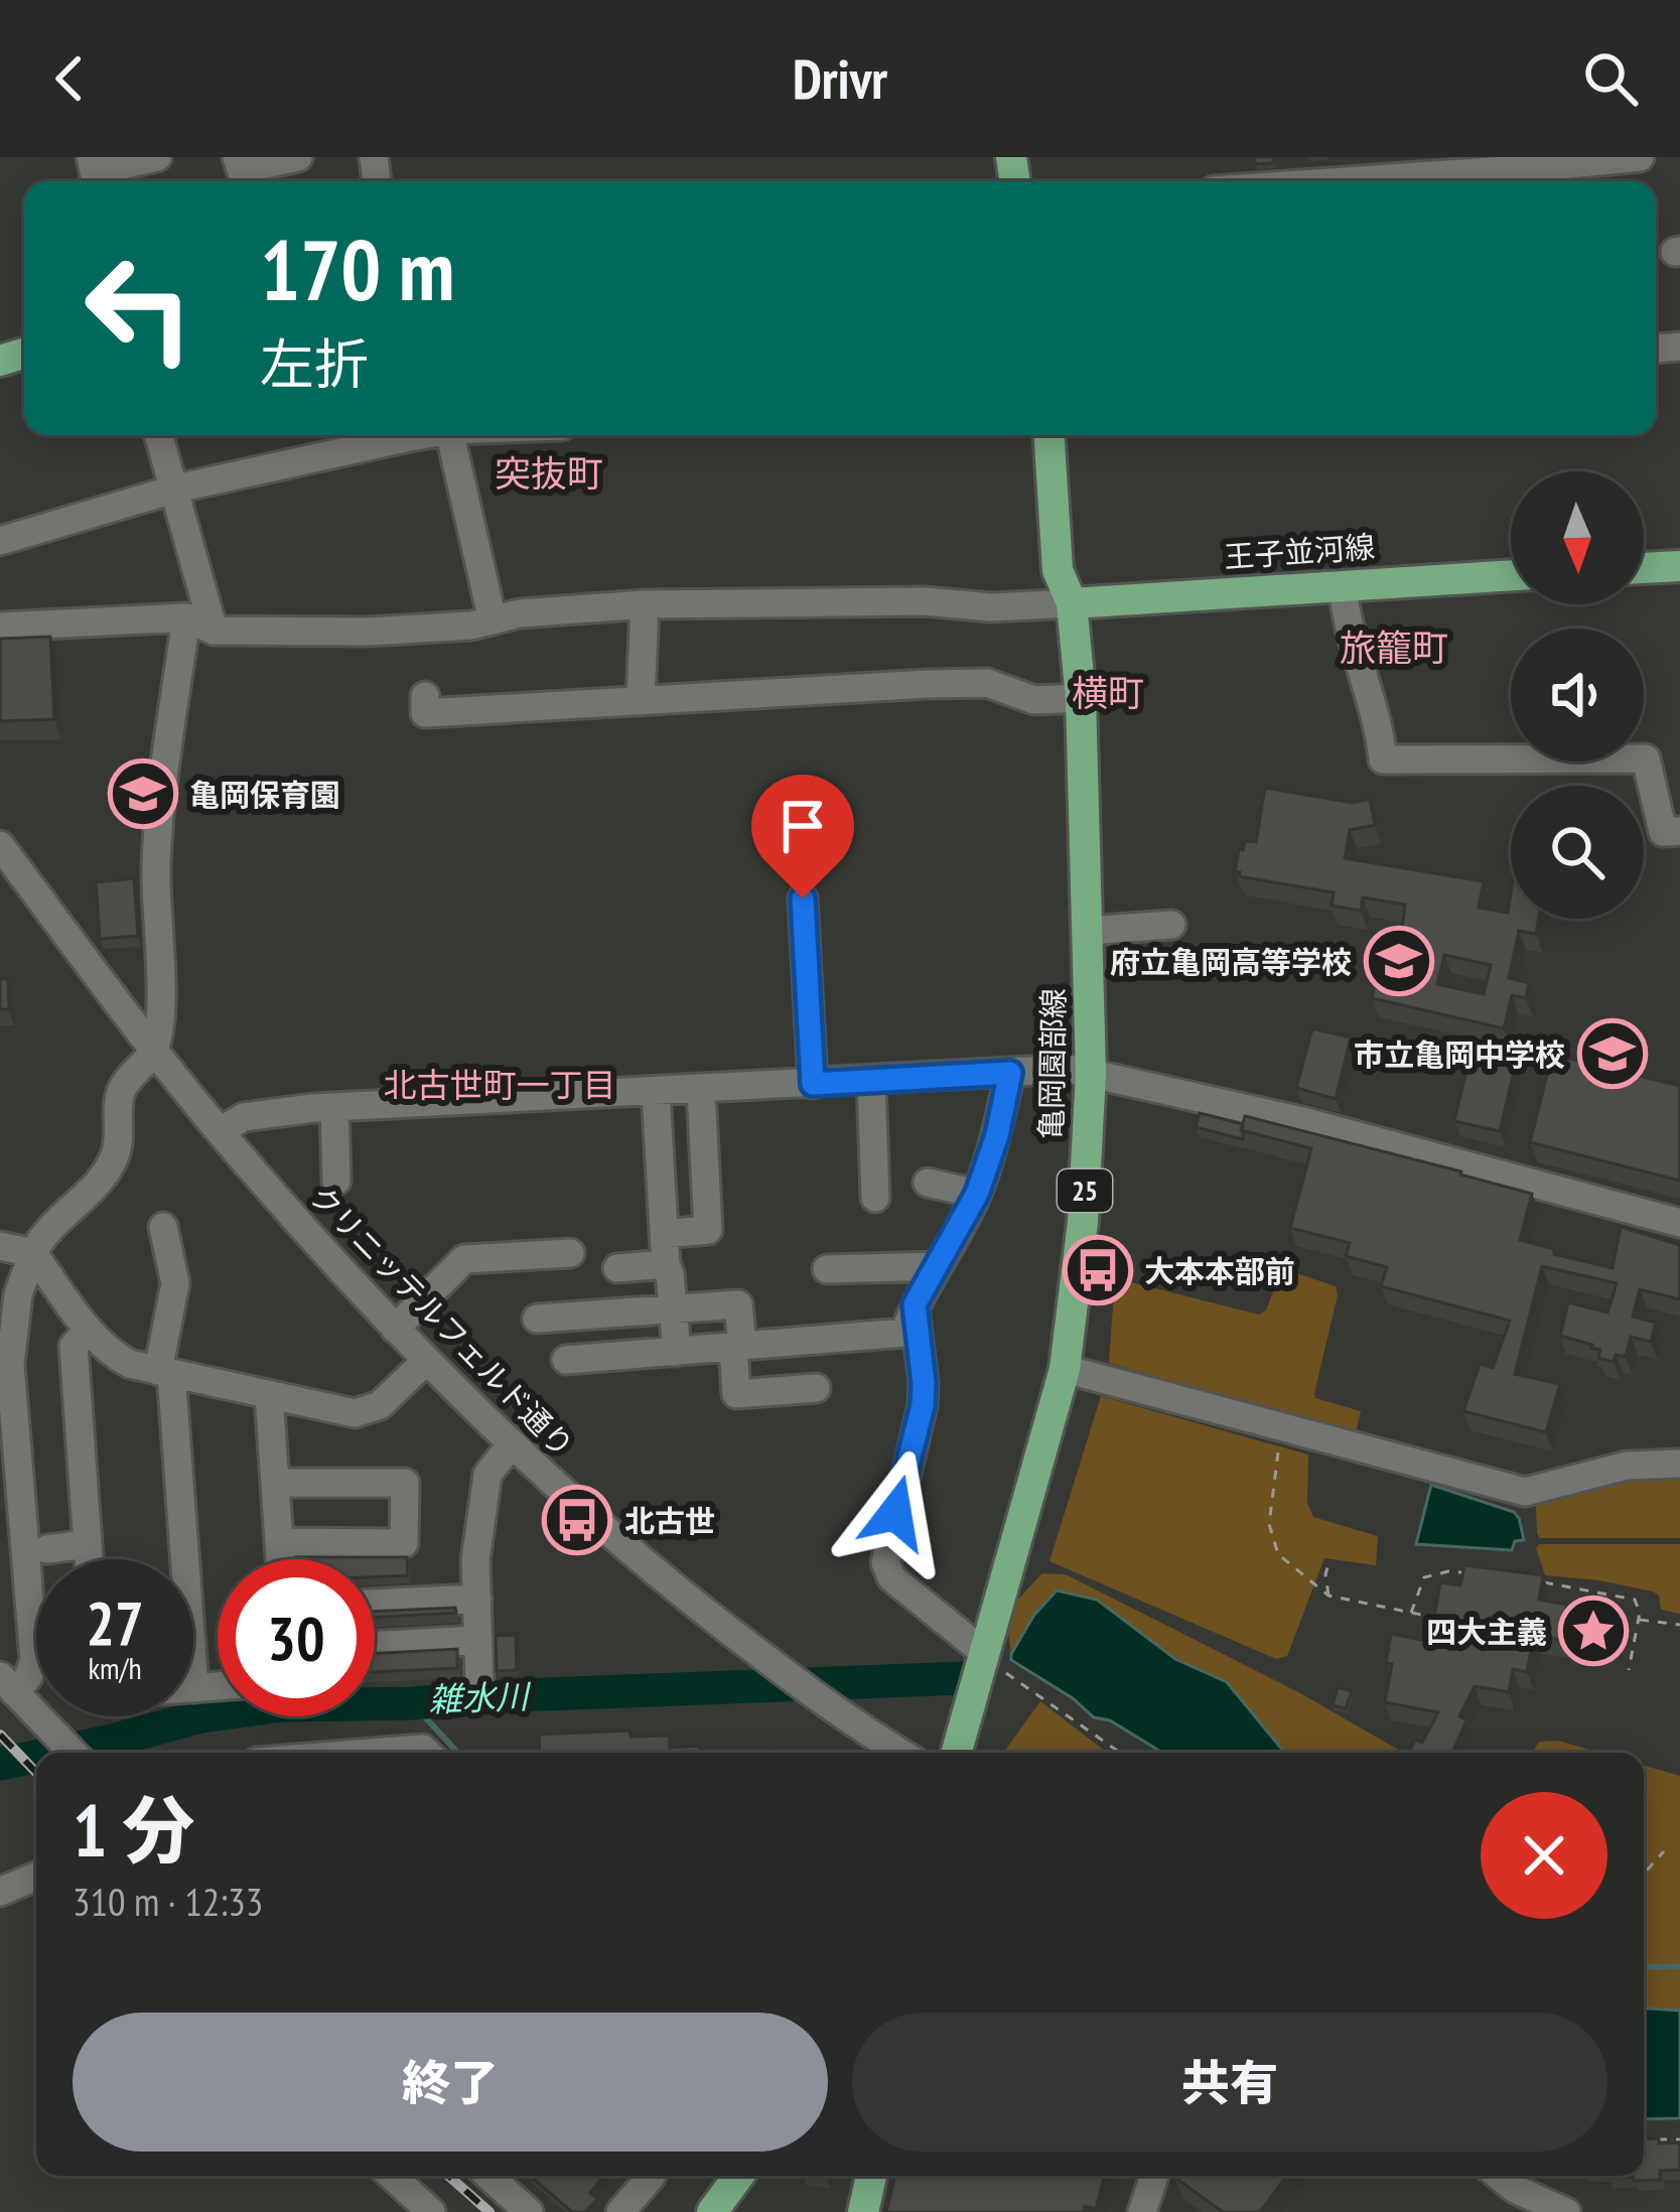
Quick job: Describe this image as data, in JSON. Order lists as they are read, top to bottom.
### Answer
{
  "streets": {
    "main road": ["王子並河線", "亀岡園部線", "25"],
    "street": ["クリニッテルフェルド通り"]
  },
  "crossings": [
    ["王子並河線", "亀岡園部線"]
  ],
  "districts": [
    "突抜町",
    "旅籠町",
    "横町",
    "北古世町一丁目"
  ],
  "water": ["雑水川"],
  "places": {
    "school or university": ["亀岡保育園", "府立亀岡高等学校", "市立亀岡中学校"],
    "bus stop": ["大本本部前", "北古世"],
    "place": ["四大主義"]
  },
  "north": "bottom",
  "page": {
    "header": "Drivr",
    "turn": ["170 m", "左折"],
    "speed": "27 km/h",
    "limit": "30",
    "heading": ["1 分", "310 m · 12:33"],
    "buttons": ["終了", "共有"]
  }
}
